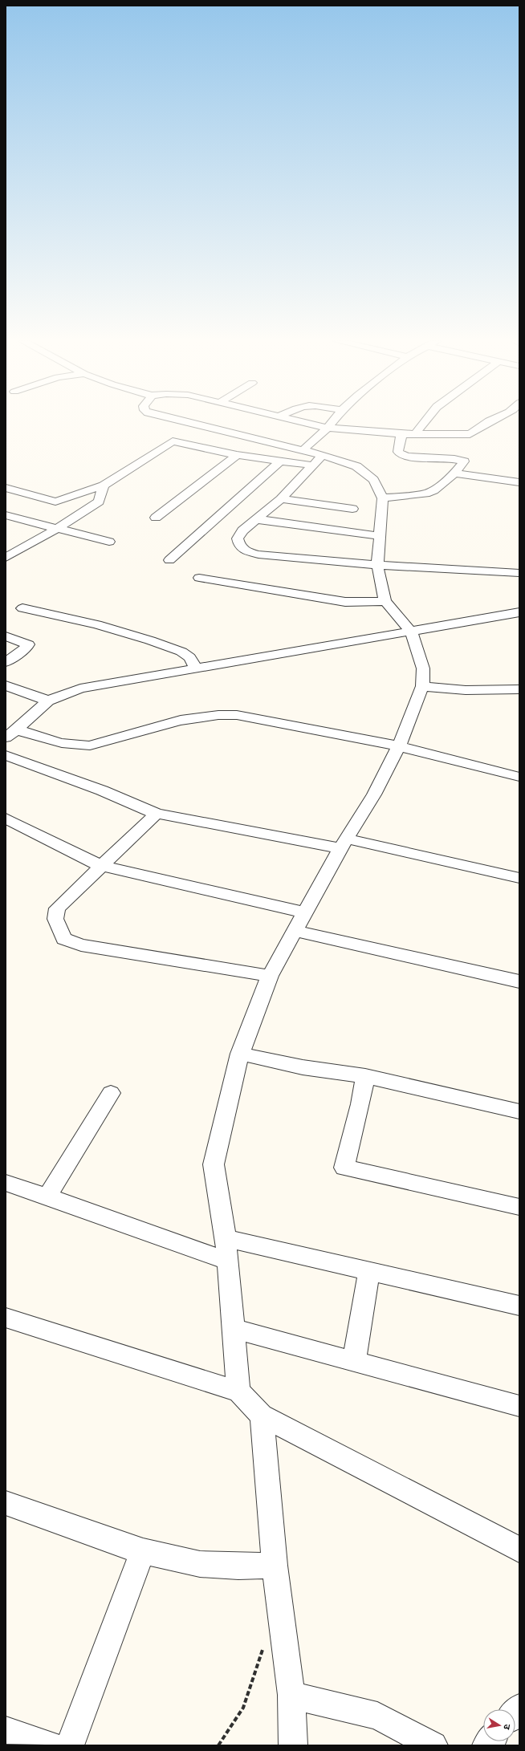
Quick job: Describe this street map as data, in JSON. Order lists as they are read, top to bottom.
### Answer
{
  "north": "right"
}
